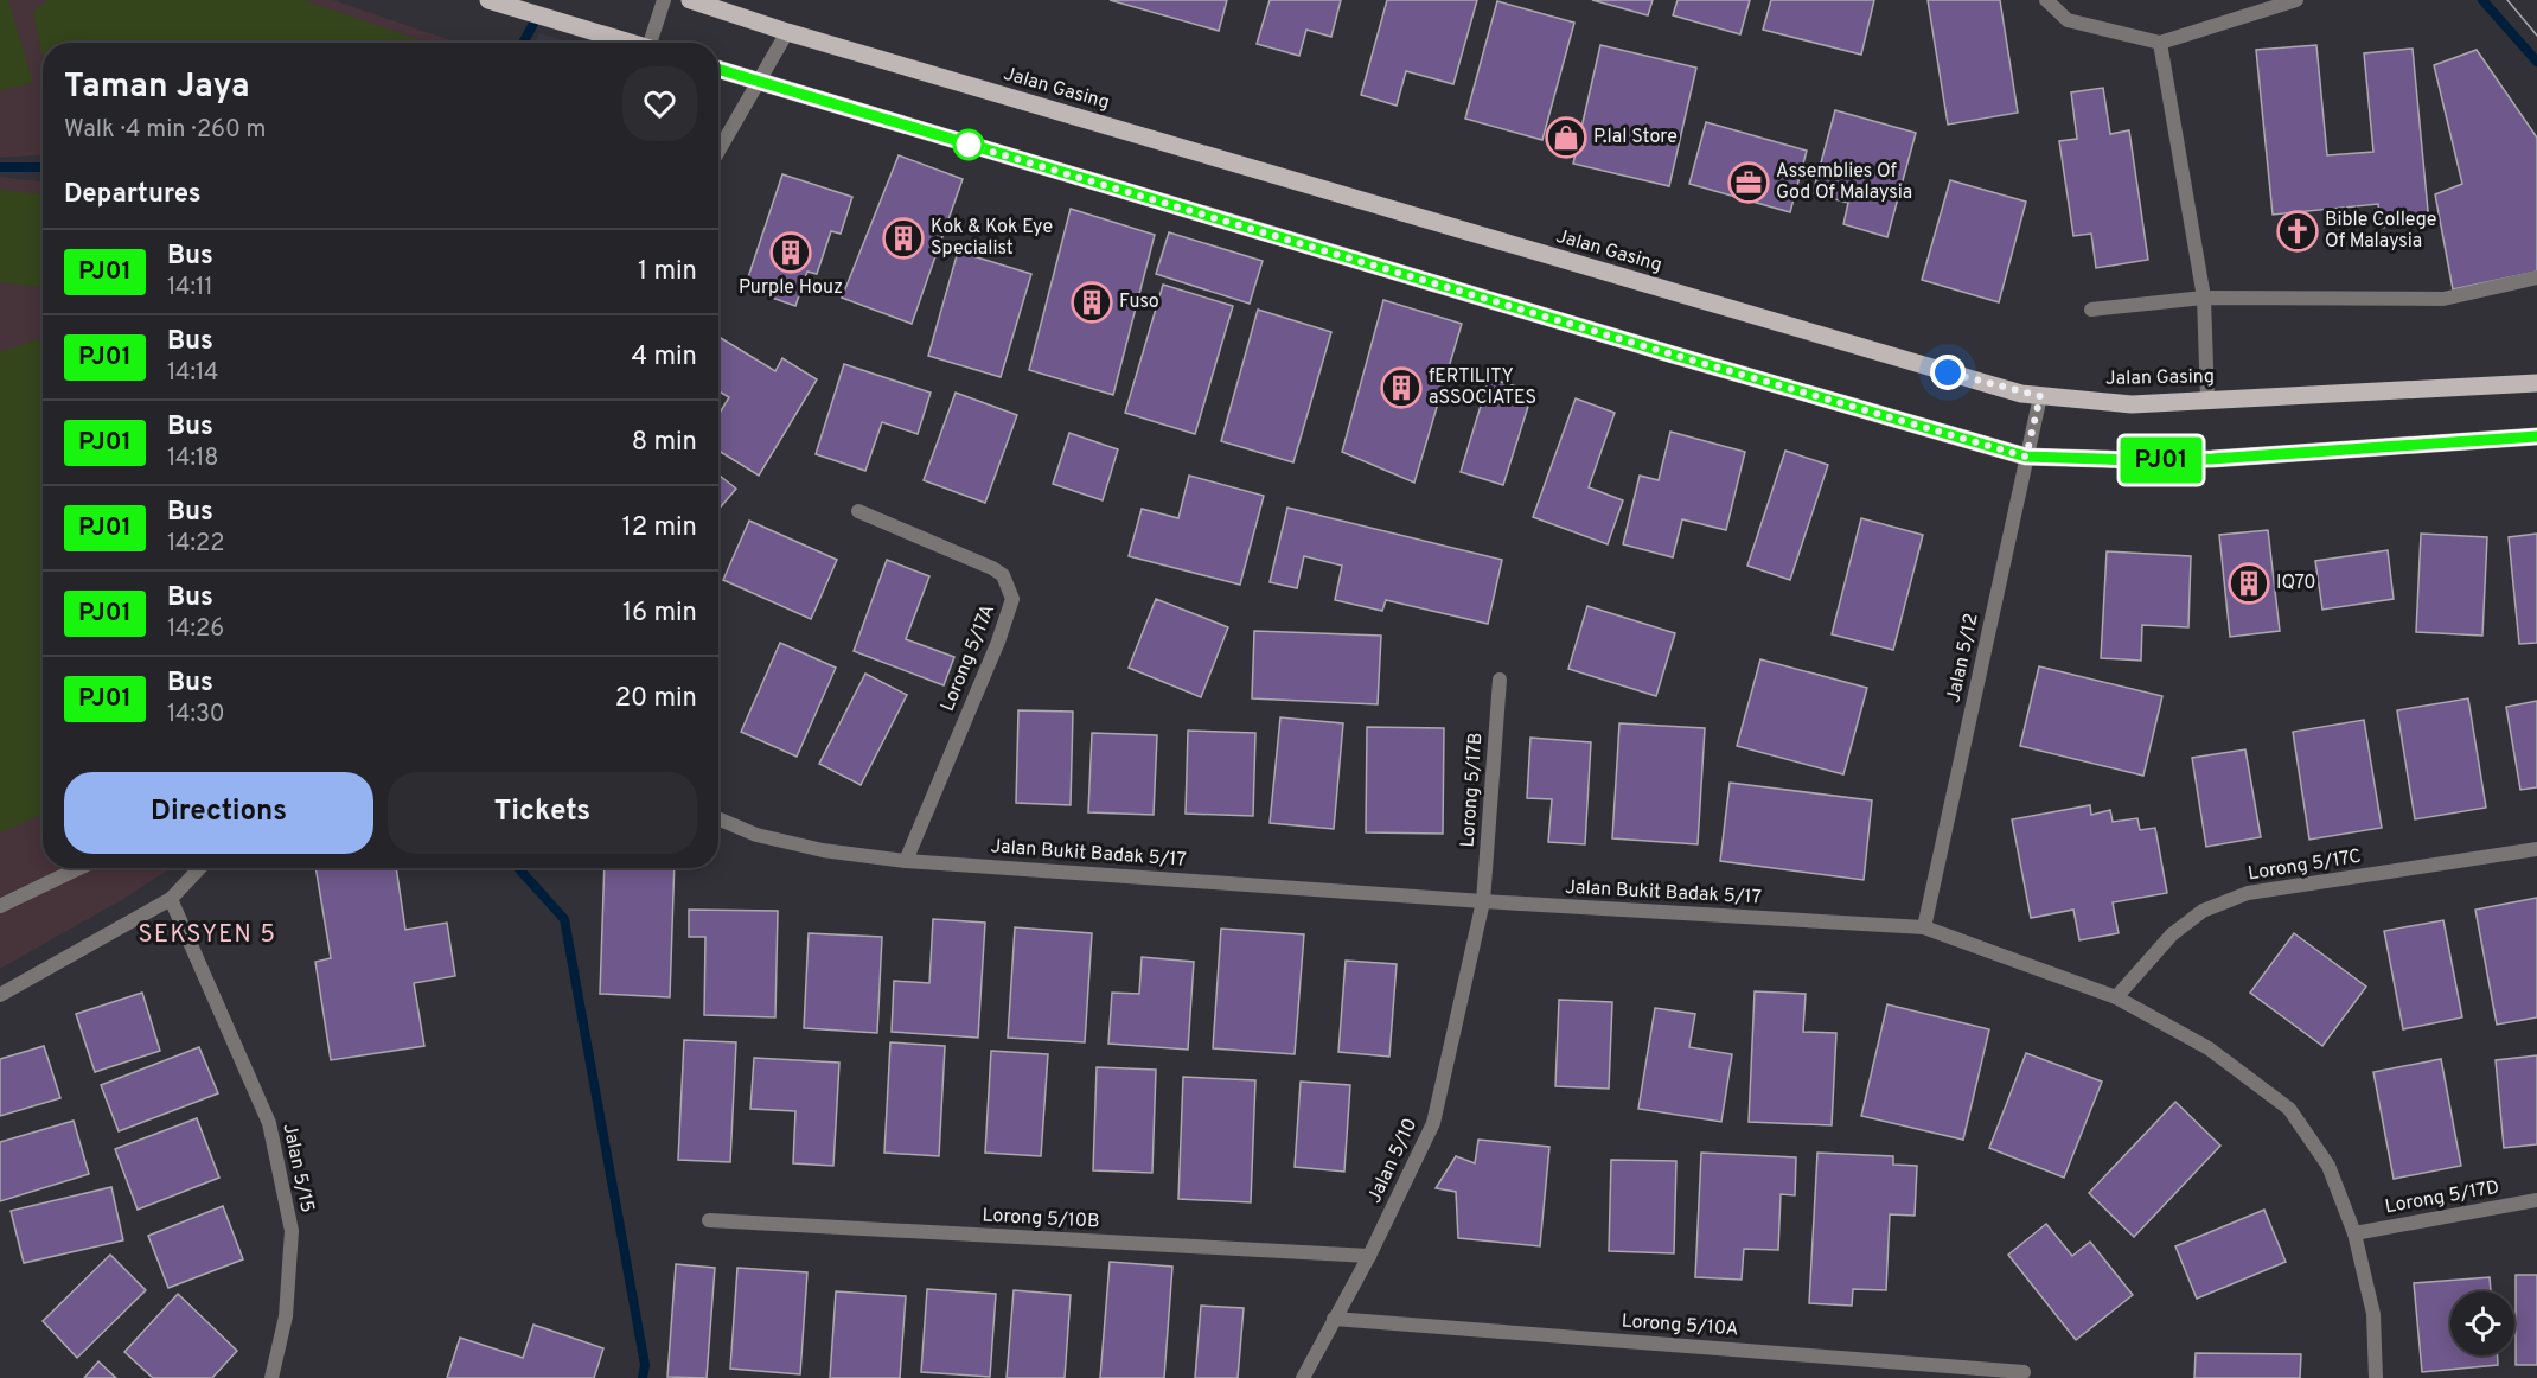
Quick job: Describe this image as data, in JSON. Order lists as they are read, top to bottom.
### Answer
{
  "streets": {
    "main road": ["Jalan Gasing"],
    "street": [
      "Lorong 5/17A",
      "Jalan 5/12",
      "Lorong 5/17B",
      "Jalan Bukit Badak 5/17",
      "Lorong 5/17C",
      "Jalan 5/10",
      "Jalan 5/15",
      "Lorong 5/17D",
      "Lorong 5/10B",
      "Lorong 5/10A"
    ]
  },
  "crossings": [
    ["Jalan Gasing", "Jalan 5/12"],
    ["Lorong 5/17A", "Jalan Bukit Badak 5/17"],
    ["Jalan 5/12", "Jalan Bukit Badak 5/17"],
    ["Lorong 5/17B", "Jalan Bukit Badak 5/17"],
    ["Lorong 5/17B", "Jalan 5/10"],
    ["Jalan Bukit Badak 5/17", "Lorong 5/17C"],
    ["Jalan Bukit Badak 5/17", "Jalan 5/10"],
    ["Jalan Bukit Badak 5/17", "Lorong 5/17D"],
    ["Jalan 5/10", "Lorong 5/10B"],
    ["Jalan 5/10", "Lorong 5/10A"]
  ],
  "districts": ["SEKSYEN 5"],
  "places": {
    "shop": ["P.lal Store"],
    "office": ["Assemblies Of God Of Malaysia"],
    "church": ["Bible College Of Malaysia"],
    "building": [
      "Kok & Kok Eye Specialist",
      "Purple Houz",
      "Fuso",
      "fERTILITY aSSOCIATES",
      "IQ70"
    ]
  },
  "lines": ["bus line PJ01"],
  "page": {
    "on_map": "PJ01",
    "heading": [
      ["Taman Jaya", "Walk · 4 min · 260 m"],
      "Departures"
    ],
    "list": [
      {
        "mark": "PJ01",
        "name": "Bus",
        "note": "14:11",
        "value": "1 min"
      },
      {
        "mark": "PJ01",
        "name": "Bus",
        "note": "14:14",
        "value": "4 min"
      },
      {
        "mark": "PJ01",
        "name": "Bus",
        "note": "14:18",
        "value": "8 min"
      },
      {
        "mark": "PJ01",
        "name": "Bus",
        "note": "14:22",
        "value": "12 min"
      },
      {
        "mark": "PJ01",
        "name": "Bus",
        "note": "14:26",
        "value": "16 min"
      },
      {
        "mark": "PJ01",
        "name": "Bus",
        "note": "14:30",
        "value": "20 min"
      }
    ],
    "buttons": ["Directions", "Tickets"]
  }
}
